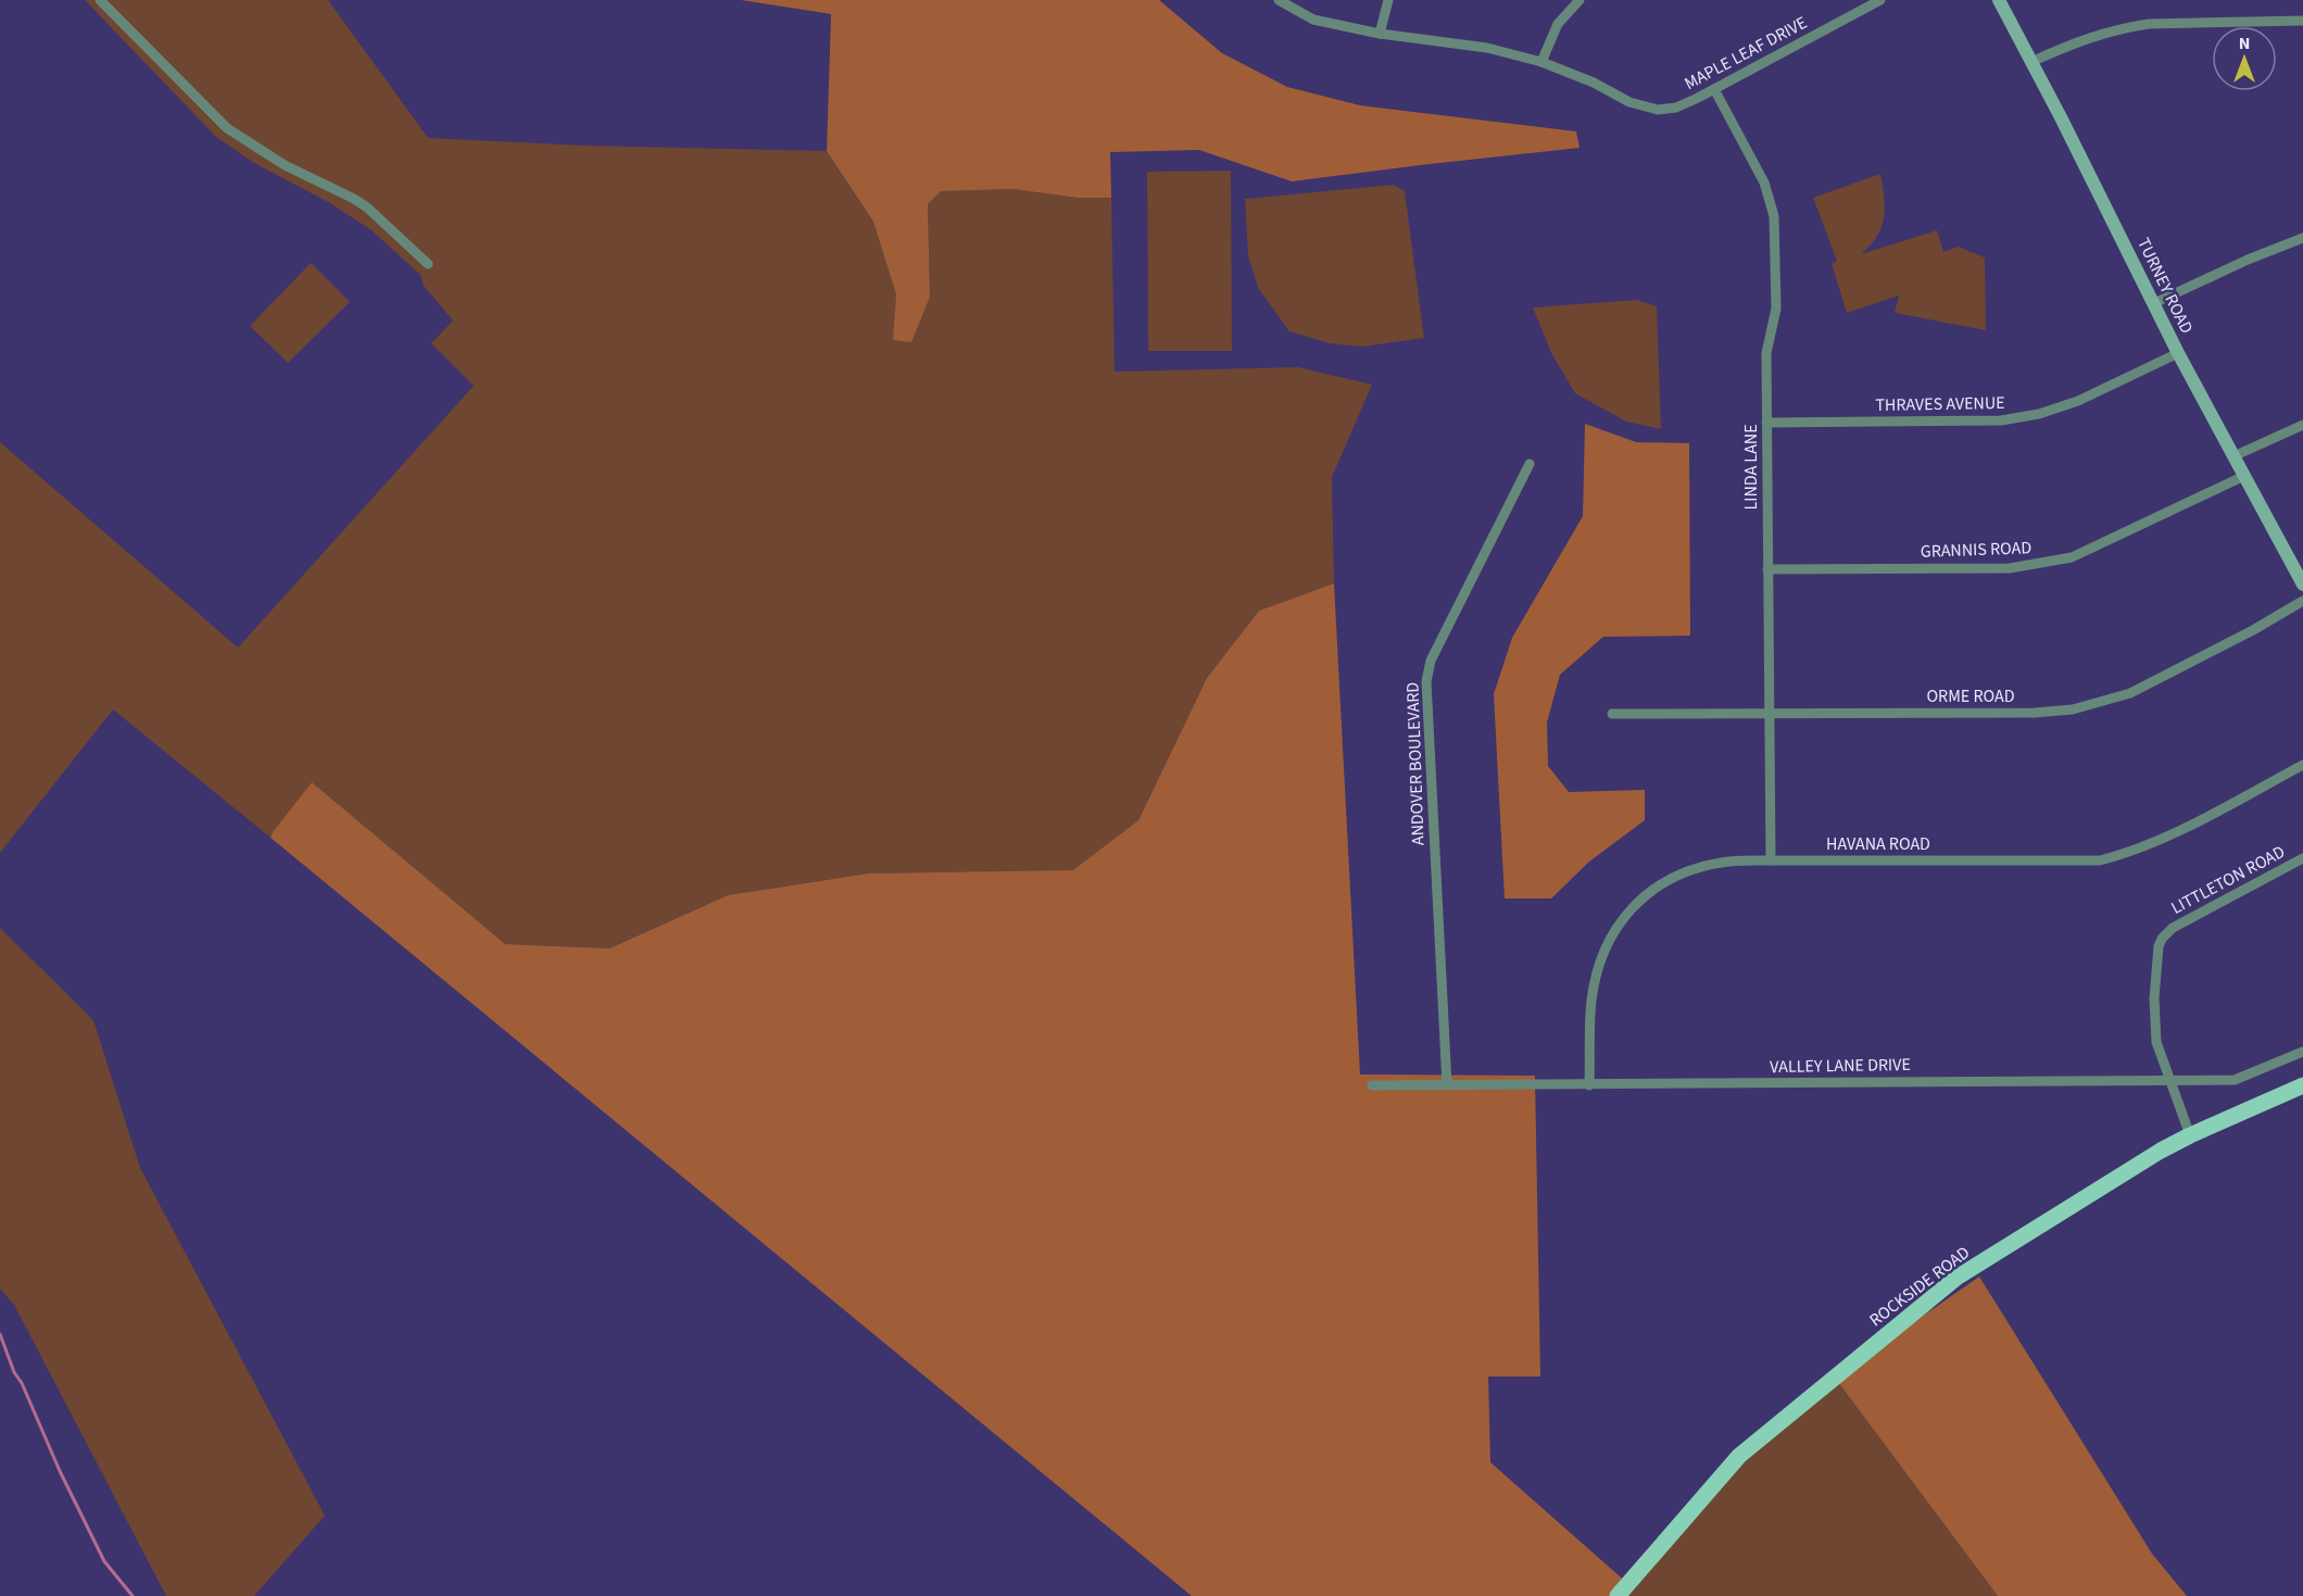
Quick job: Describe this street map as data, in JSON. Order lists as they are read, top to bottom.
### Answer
{
  "streets": {
    "main road": ["TURNEY ROAD", "ROCKSIDE ROAD"],
    "street": [
      "MAPLE LEAF DRIVE",
      "THRAVES AVENUE",
      "LINDA LANE",
      "GRANNIS ROAD",
      "ORME ROAD",
      "ANDOVER BOULEVARD",
      "HAVANA ROAD",
      "LITTLETON ROAD",
      "VALLEY LANE DRIVE"
    ]
  },
  "crossings": [
    ["MAPLE LEAF DRIVE", "LINDA LANE"],
    ["TURNEY ROAD", "THRAVES AVENUE"],
    ["TURNEY ROAD", "GRANNIS ROAD"],
    ["THRAVES AVENUE", "LINDA LANE"],
    ["LINDA LANE", "GRANNIS ROAD"],
    ["LINDA LANE", "ORME ROAD"],
    ["LINDA LANE", "HAVANA ROAD"],
    ["ANDOVER BOULEVARD", "VALLEY LANE DRIVE"],
    ["HAVANA ROAD", "VALLEY LANE DRIVE"],
    ["LITTLETON ROAD", "VALLEY LANE DRIVE"]
  ],
  "north": "top"
}
